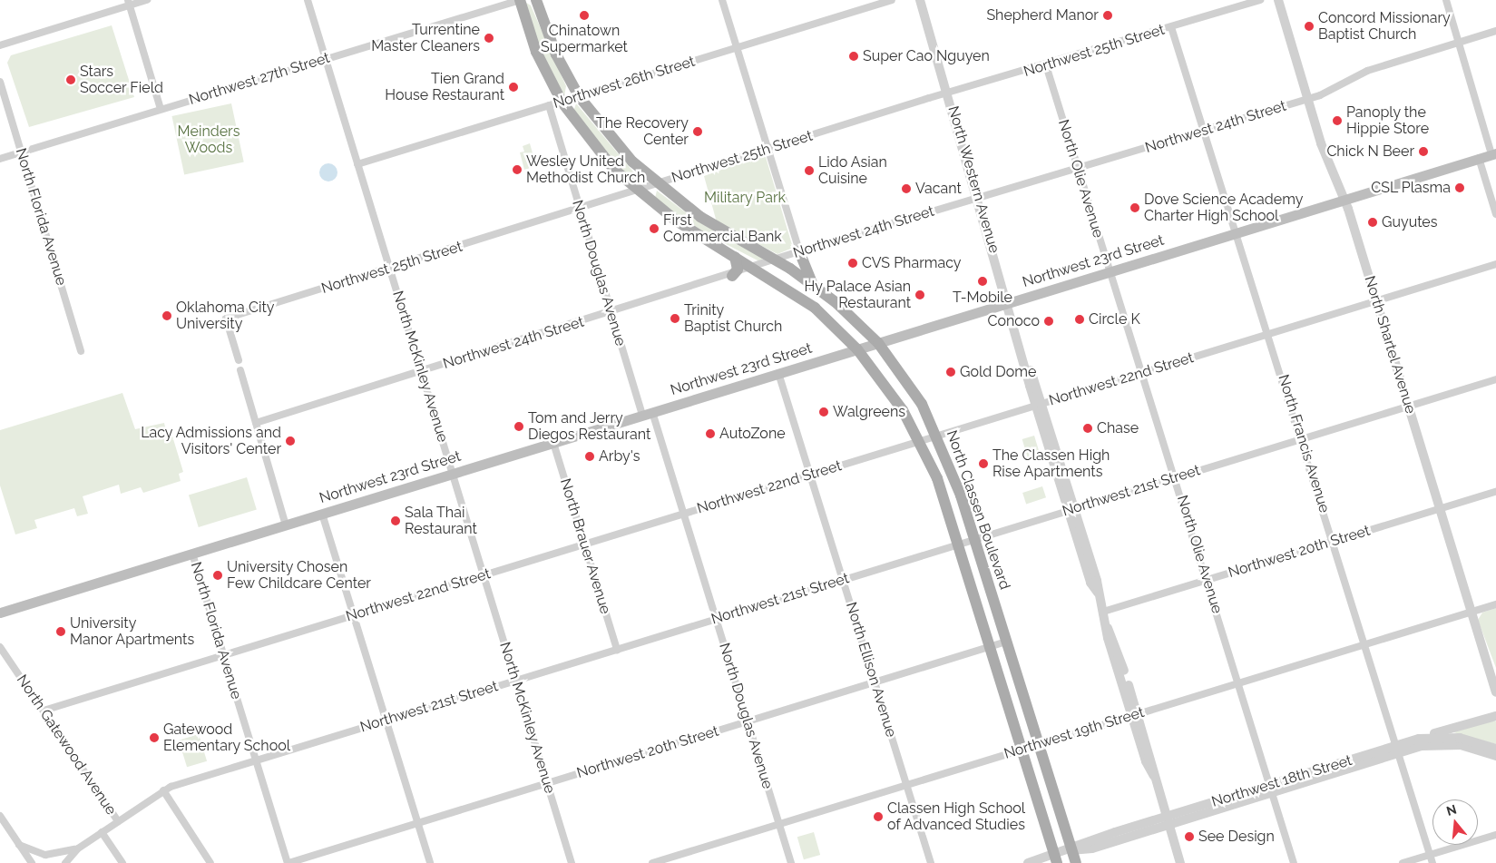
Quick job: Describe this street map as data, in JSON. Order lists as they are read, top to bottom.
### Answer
{
  "streets": {
    "main road": ["Northwest 23rd Street", "North Classen Boulevard"],
    "street": [
      "Northwest 25th Street",
      "Northwest 27th Street",
      "Northwest 26th Street",
      "Northwest 24th Street",
      "North Olie Avenue",
      "North Western Avenue",
      "North Florida Avenue",
      "North Douglas Avenue",
      "North Shartel Avenue",
      "North McKinley Avenue",
      "Northwest 22nd Street",
      "North Francis Avenue",
      "Northwest 21st Street",
      "North Brauer Avenue",
      "Northwest 20th Street",
      "North Ellison Avenue",
      "Northwest 19th Street",
      "North Gatewood Avenue",
      "Northwest 18th Street"
    ]
  },
  "crossings": [
    ["Northwest 25th Street", "North Olie Avenue"],
    ["Northwest 25th Street", "North Western Avenue"],
    ["Northwest 25th Street", "North Douglas Avenue"],
    ["Northwest 25th Street", "North McKinley Avenue"],
    ["Northwest 25th Street", "North Francis Avenue"],
    ["Northwest 25th Street", "North Classen Boulevard"],
    ["Northwest 27th Street", "North Florida Avenue"],
    ["Northwest 27th Street", "North McKinley Avenue"],
    ["Northwest 27th Street", "North Classen Boulevard"],
    ["Northwest 26th Street", "North Douglas Avenue"],
    ["Northwest 26th Street", "North McKinley Avenue"],
    ["Northwest 26th Street", "North Classen Boulevard"],
    ["Northwest 24th Street", "North Olie Avenue"],
    ["Northwest 24th Street", "North Western Avenue"],
    ["Northwest 24th Street", "North Douglas Avenue"],
    ["Northwest 24th Street", "North Shartel Avenue"],
    ["Northwest 24th Street", "North McKinley Avenue"],
    ["Northwest 24th Street", "North Francis Avenue"],
    ["Northwest 24th Street", "North Classen Boulevard"],
    ["North Olie Avenue", "Northwest 23rd Street"],
    ["North Olie Avenue", "Northwest 22nd Street"],
    ["North Olie Avenue", "Northwest 21st Street"],
    ["North Olie Avenue", "Northwest 20th Street"],
    ["North Olie Avenue", "Northwest 19th Street"],
    ["North Olie Avenue", "Northwest 18th Street"],
    ["North Western Avenue", "Northwest 23rd Street"],
    ["North Western Avenue", "Northwest 22nd Street"],
    ["North Western Avenue", "Northwest 21st Street"],
    ["North Western Avenue", "Northwest 20th Street"],
    ["North Western Avenue", "Northwest 19th Street"],
    ["North Western Avenue", "Northwest 18th Street"],
    ["North Florida Avenue", "Northwest 23rd Street"],
    ["North Florida Avenue", "Northwest 22nd Street"],
    ["North Florida Avenue", "Northwest 21st Street"],
    ["North Florida Avenue", "Northwest 20th Street"],
    ["Northwest 23rd Street", "North Douglas Avenue"],
    ["Northwest 23rd Street", "North Shartel Avenue"],
    ["Northwest 23rd Street", "North McKinley Avenue"],
    ["Northwest 23rd Street", "North Francis Avenue"],
    ["Northwest 23rd Street", "North Classen Boulevard"],
    ["Northwest 23rd Street", "North Brauer Avenue"],
    ["Northwest 23rd Street", "North Ellison Avenue"],
    ["North Douglas Avenue", "Northwest 22nd Street"],
    ["North Douglas Avenue", "Northwest 21st Street"],
    ["North Douglas Avenue", "Northwest 20th Street"],
    ["North Douglas Avenue", "Northwest 19th Street"],
    ["North Shartel Avenue", "Northwest 22nd Street"],
    ["North Shartel Avenue", "Northwest 21st Street"],
    ["North Shartel Avenue", "Northwest 20th Street"],
    ["North Shartel Avenue", "Northwest 19th Street"],
    ["North McKinley Avenue", "Northwest 22nd Street"],
    ["North McKinley Avenue", "Northwest 21st Street"],
    ["North McKinley Avenue", "Northwest 20th Street"],
    ["Northwest 22nd Street", "North Francis Avenue"],
    ["Northwest 22nd Street", "North Classen Boulevard"],
    ["Northwest 22nd Street", "North Brauer Avenue"],
    ["Northwest 22nd Street", "North Ellison Avenue"],
    ["Northwest 22nd Street", "North Gatewood Avenue"],
    ["North Francis Avenue", "Northwest 21st Street"],
    ["North Francis Avenue", "Northwest 20th Street"],
    ["North Francis Avenue", "Northwest 19th Street"],
    ["North Francis Avenue", "Northwest 18th Street"],
    ["Northwest 21st Street", "North Classen Boulevard"],
    ["Northwest 21st Street", "North Brauer Avenue"],
    ["Northwest 21st Street", "North Ellison Avenue"],
    ["Northwest 21st Street", "North Gatewood Avenue"],
    ["North Classen Boulevard", "Northwest 20th Street"],
    ["North Classen Boulevard", "Northwest 19th Street"],
    ["North Classen Boulevard", "Northwest 18th Street"],
    ["Northwest 20th Street", "North Ellison Avenue"],
    ["North Ellison Avenue", "Northwest 19th Street"]
  ],
  "parks": ["Meinders Woods", "Military Park"],
  "places": [
    "Chinatown Supermarket",
    "Shepherd Manor",
    "Concord Missionary Baptist Church",
    "Turrentine Master Cleaners",
    "Super Cao Nguyen",
    "Stars Soccer Field",
    "Tien Grand House Restaurant",
    "Panoply the Hippie Store",
    "The Recovery Center",
    "Chick N Beer",
    "Wesley United Methodist Church",
    "Lido Asian Cuisine",
    "CSL Plasma",
    "Vacant",
    "Dove Science Academy Charter High School",
    "Guyutes",
    "First Commercial Bank",
    "CVS Pharmacy",
    "T-Mobile",
    "Hy Palace Asian Restaurant",
    "Oklahoma City University",
    "Trinity Baptist Church",
    "Circle K",
    "Conoco",
    "Gold Dome",
    "Walgreens",
    "Tom and Jerry Diegos Restaurant",
    "Chase",
    "AutoZone",
    "Lacy Admissions and Visitors' Center",
    "Arby's",
    "The Classen High Rise Apartments",
    "Sala Thai Restaurant",
    "University Chosen Few Childcare Center",
    "University Manor Apartments",
    "Gatewood Elementary School",
    "Classen High School of Advanced Studies",
    "See Design"
  ],
  "north": "top"
}
